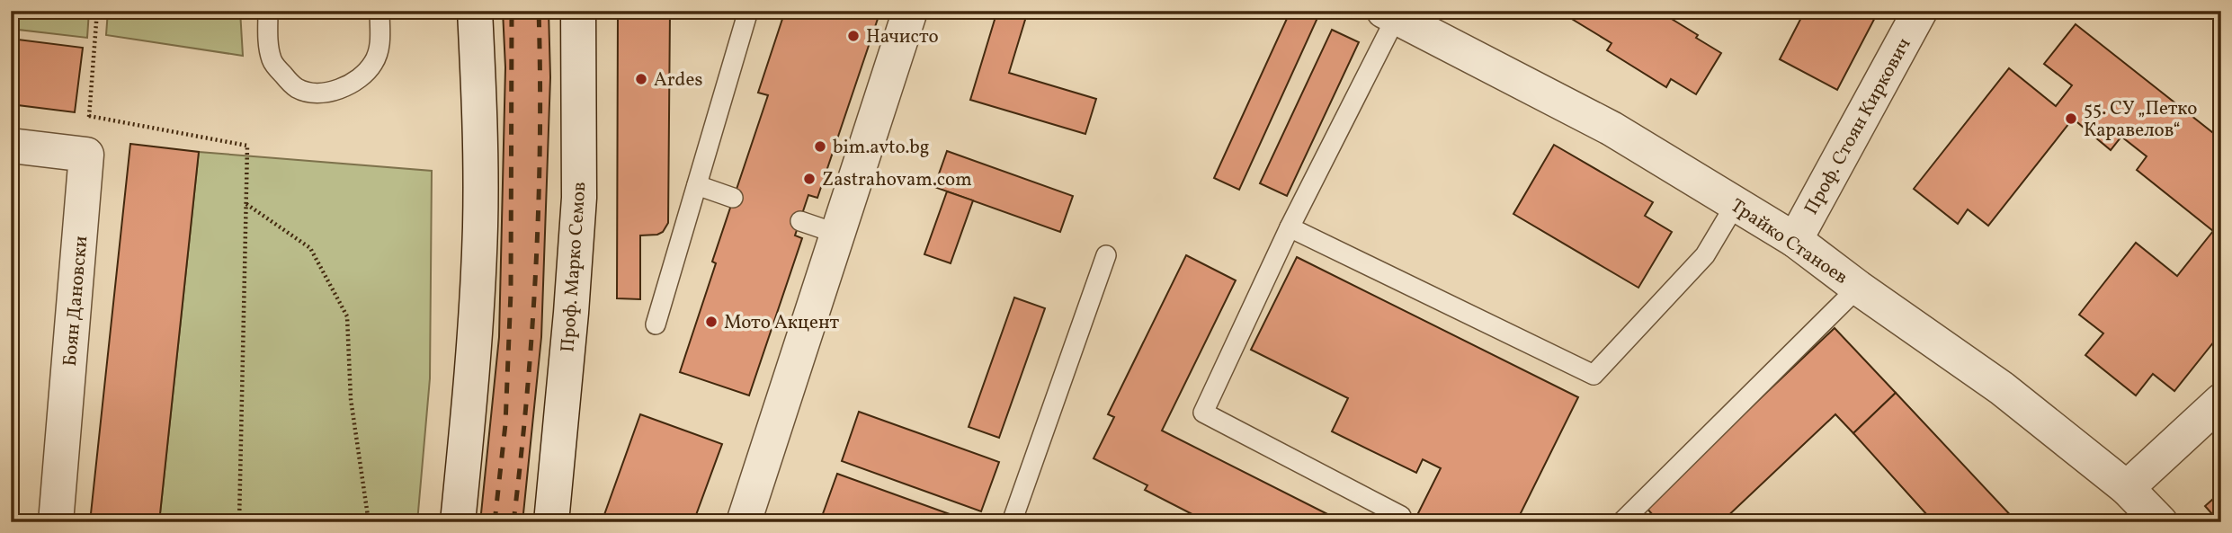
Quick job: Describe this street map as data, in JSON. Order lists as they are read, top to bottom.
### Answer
{
  "streets": {
    "street": [
      "Проф. Стоян Киркович",
      "Трайко Станоев",
      "Проф. Марко Семов",
      "Боян Дановски"
    ]
  },
  "crossings": [
    ["Проф. Стоян Киркович", "Трайко Станоев"]
  ],
  "places": [
    "Начисто",
    "Ardes",
    "55. СУ „Петко Каравелов“",
    "bim.avto.bg",
    "Zastrahovam.com",
    "Мото Акцент"
  ]
}
